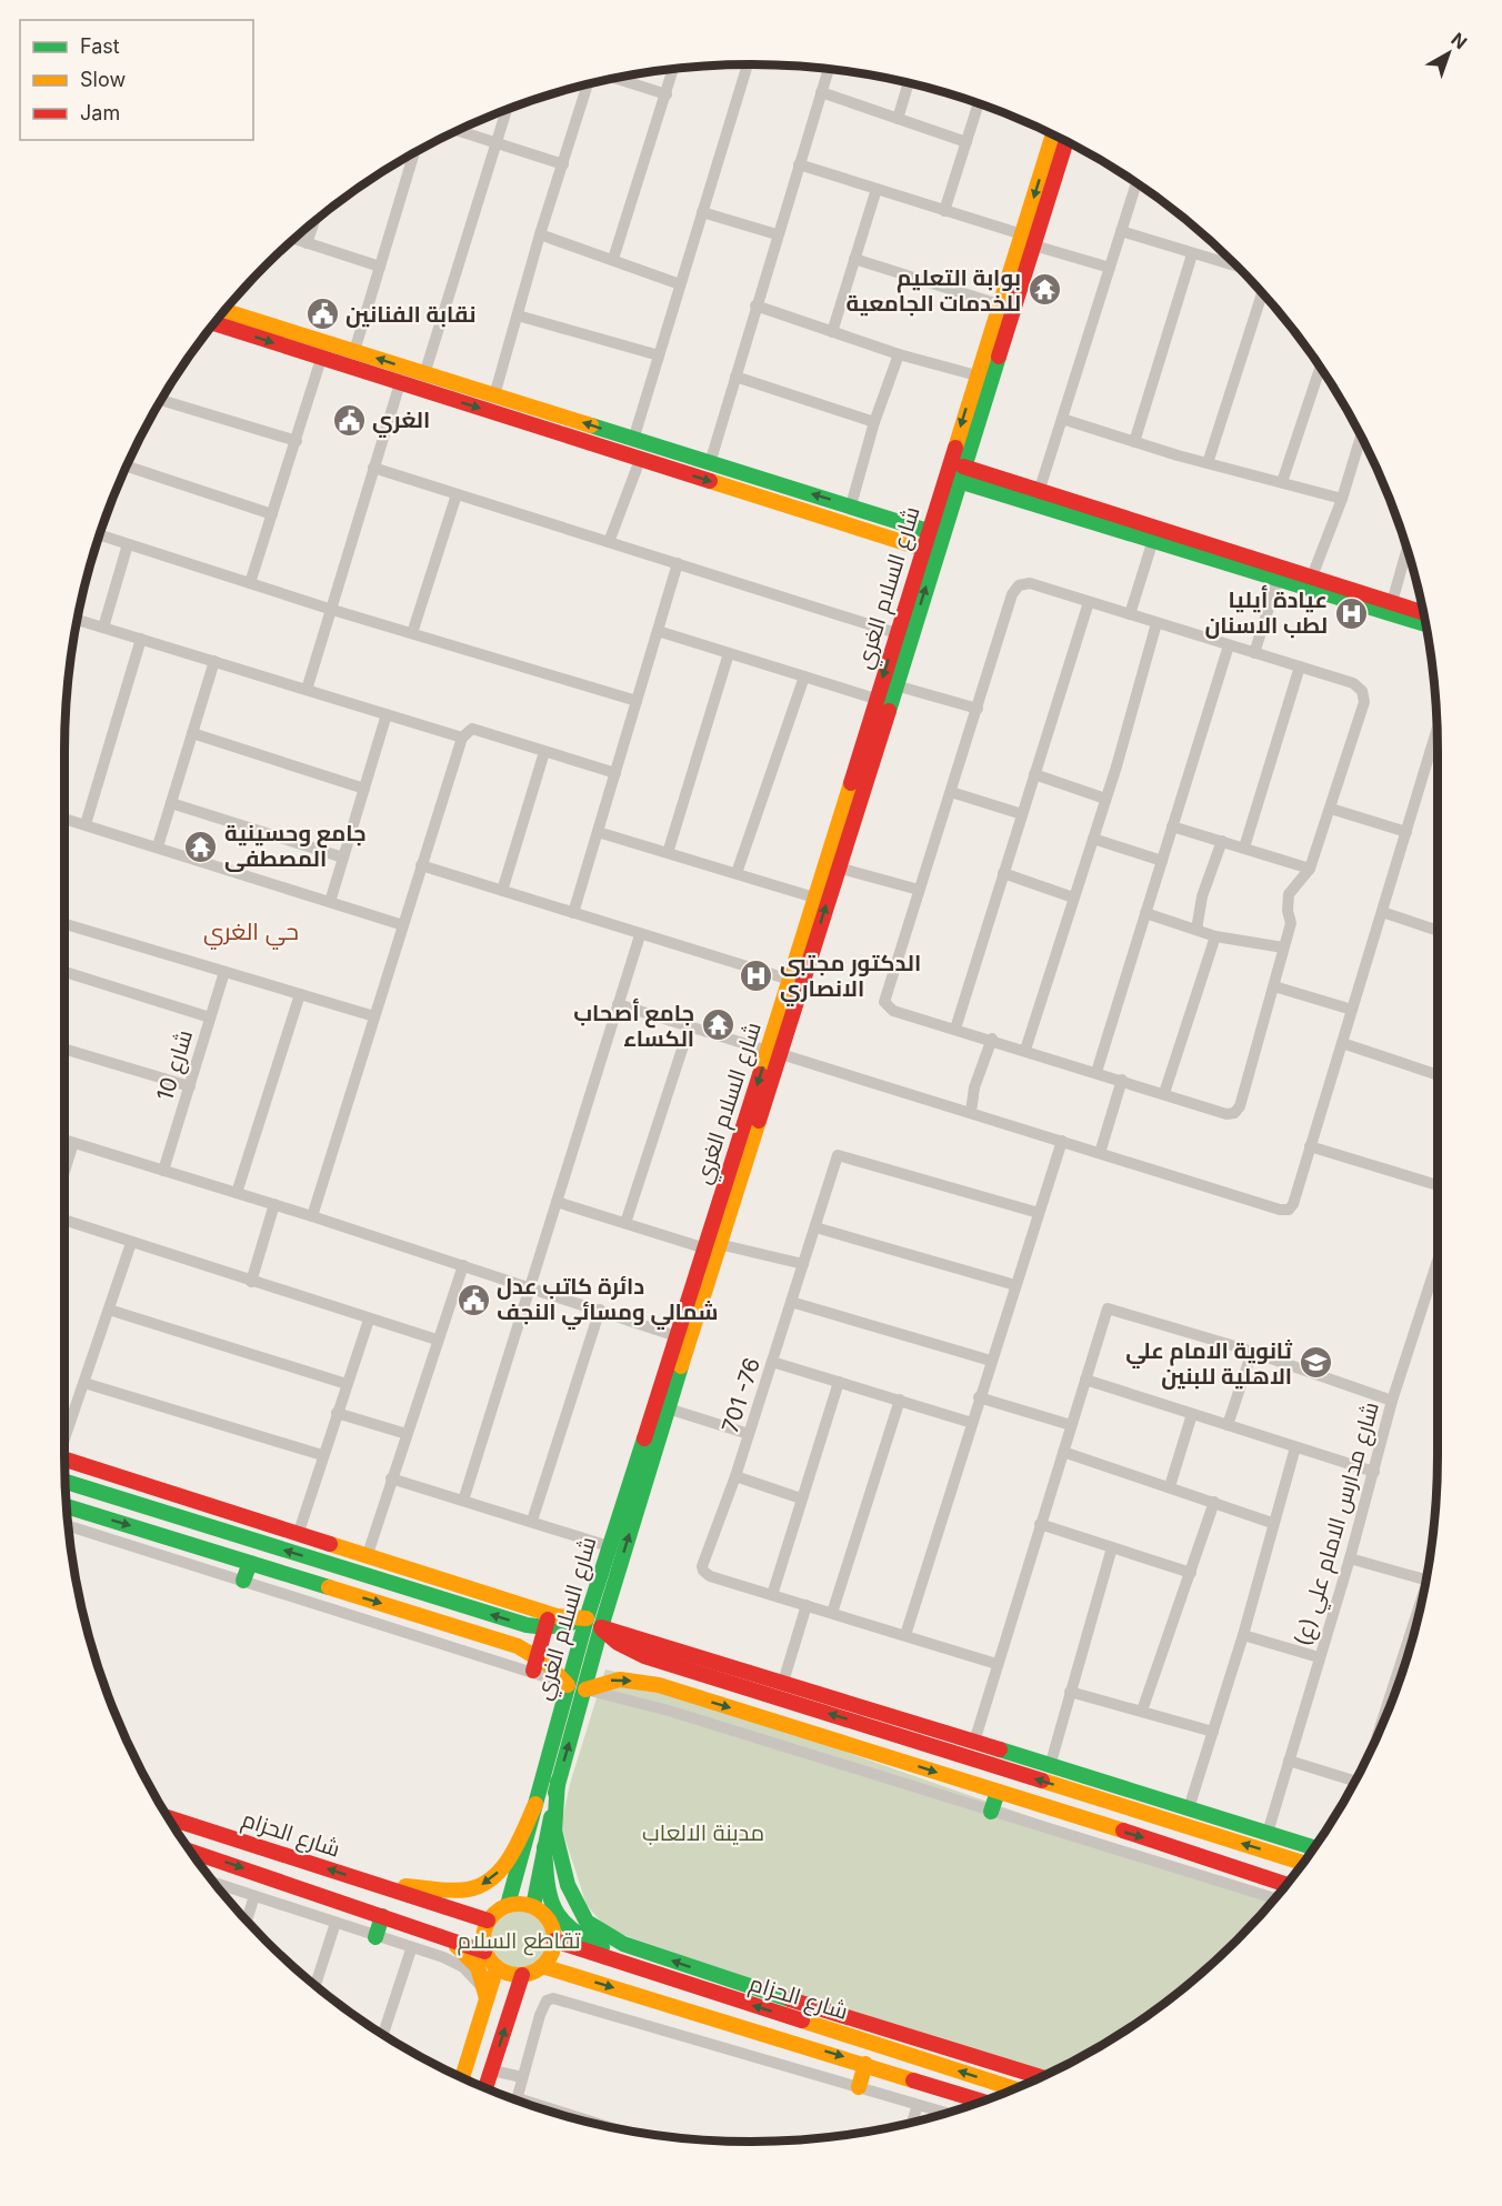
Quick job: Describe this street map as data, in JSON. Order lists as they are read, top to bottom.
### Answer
{
  "streets": {
    "main road": ["شارع السلام الغري", "شارع الحزام"],
    "street": ["شارع 10", "701 -76", "شارع مدارس الامام علي (ع)"]
  },
  "crossings": [
    ["شارع السلام الغري", "شارع الحزام"]
  ],
  "districts": ["حي الغري"],
  "parks": ["مدينة الالعاب", "تقاطع السلام"],
  "places": {
    "temple": ["بوابة التعليم للخدمات الجامعية", "جامع وحسينية المصطفى", "جامع أصحاب الكساء"],
    "public building": ["نقابة الفنانين", "الغري", "دائرة كاتب عدل شمالي ومسائي النجف"],
    "hospital": ["عيادة أيليا لطب الاسنان", "الدكتور مجتبى الانصاري"],
    "school or university": ["ثانوية الامام علي الاهلية للبنين"]
  },
  "legend": ["Fast", "Slow", "Jam"],
  "north": "top right"
}
